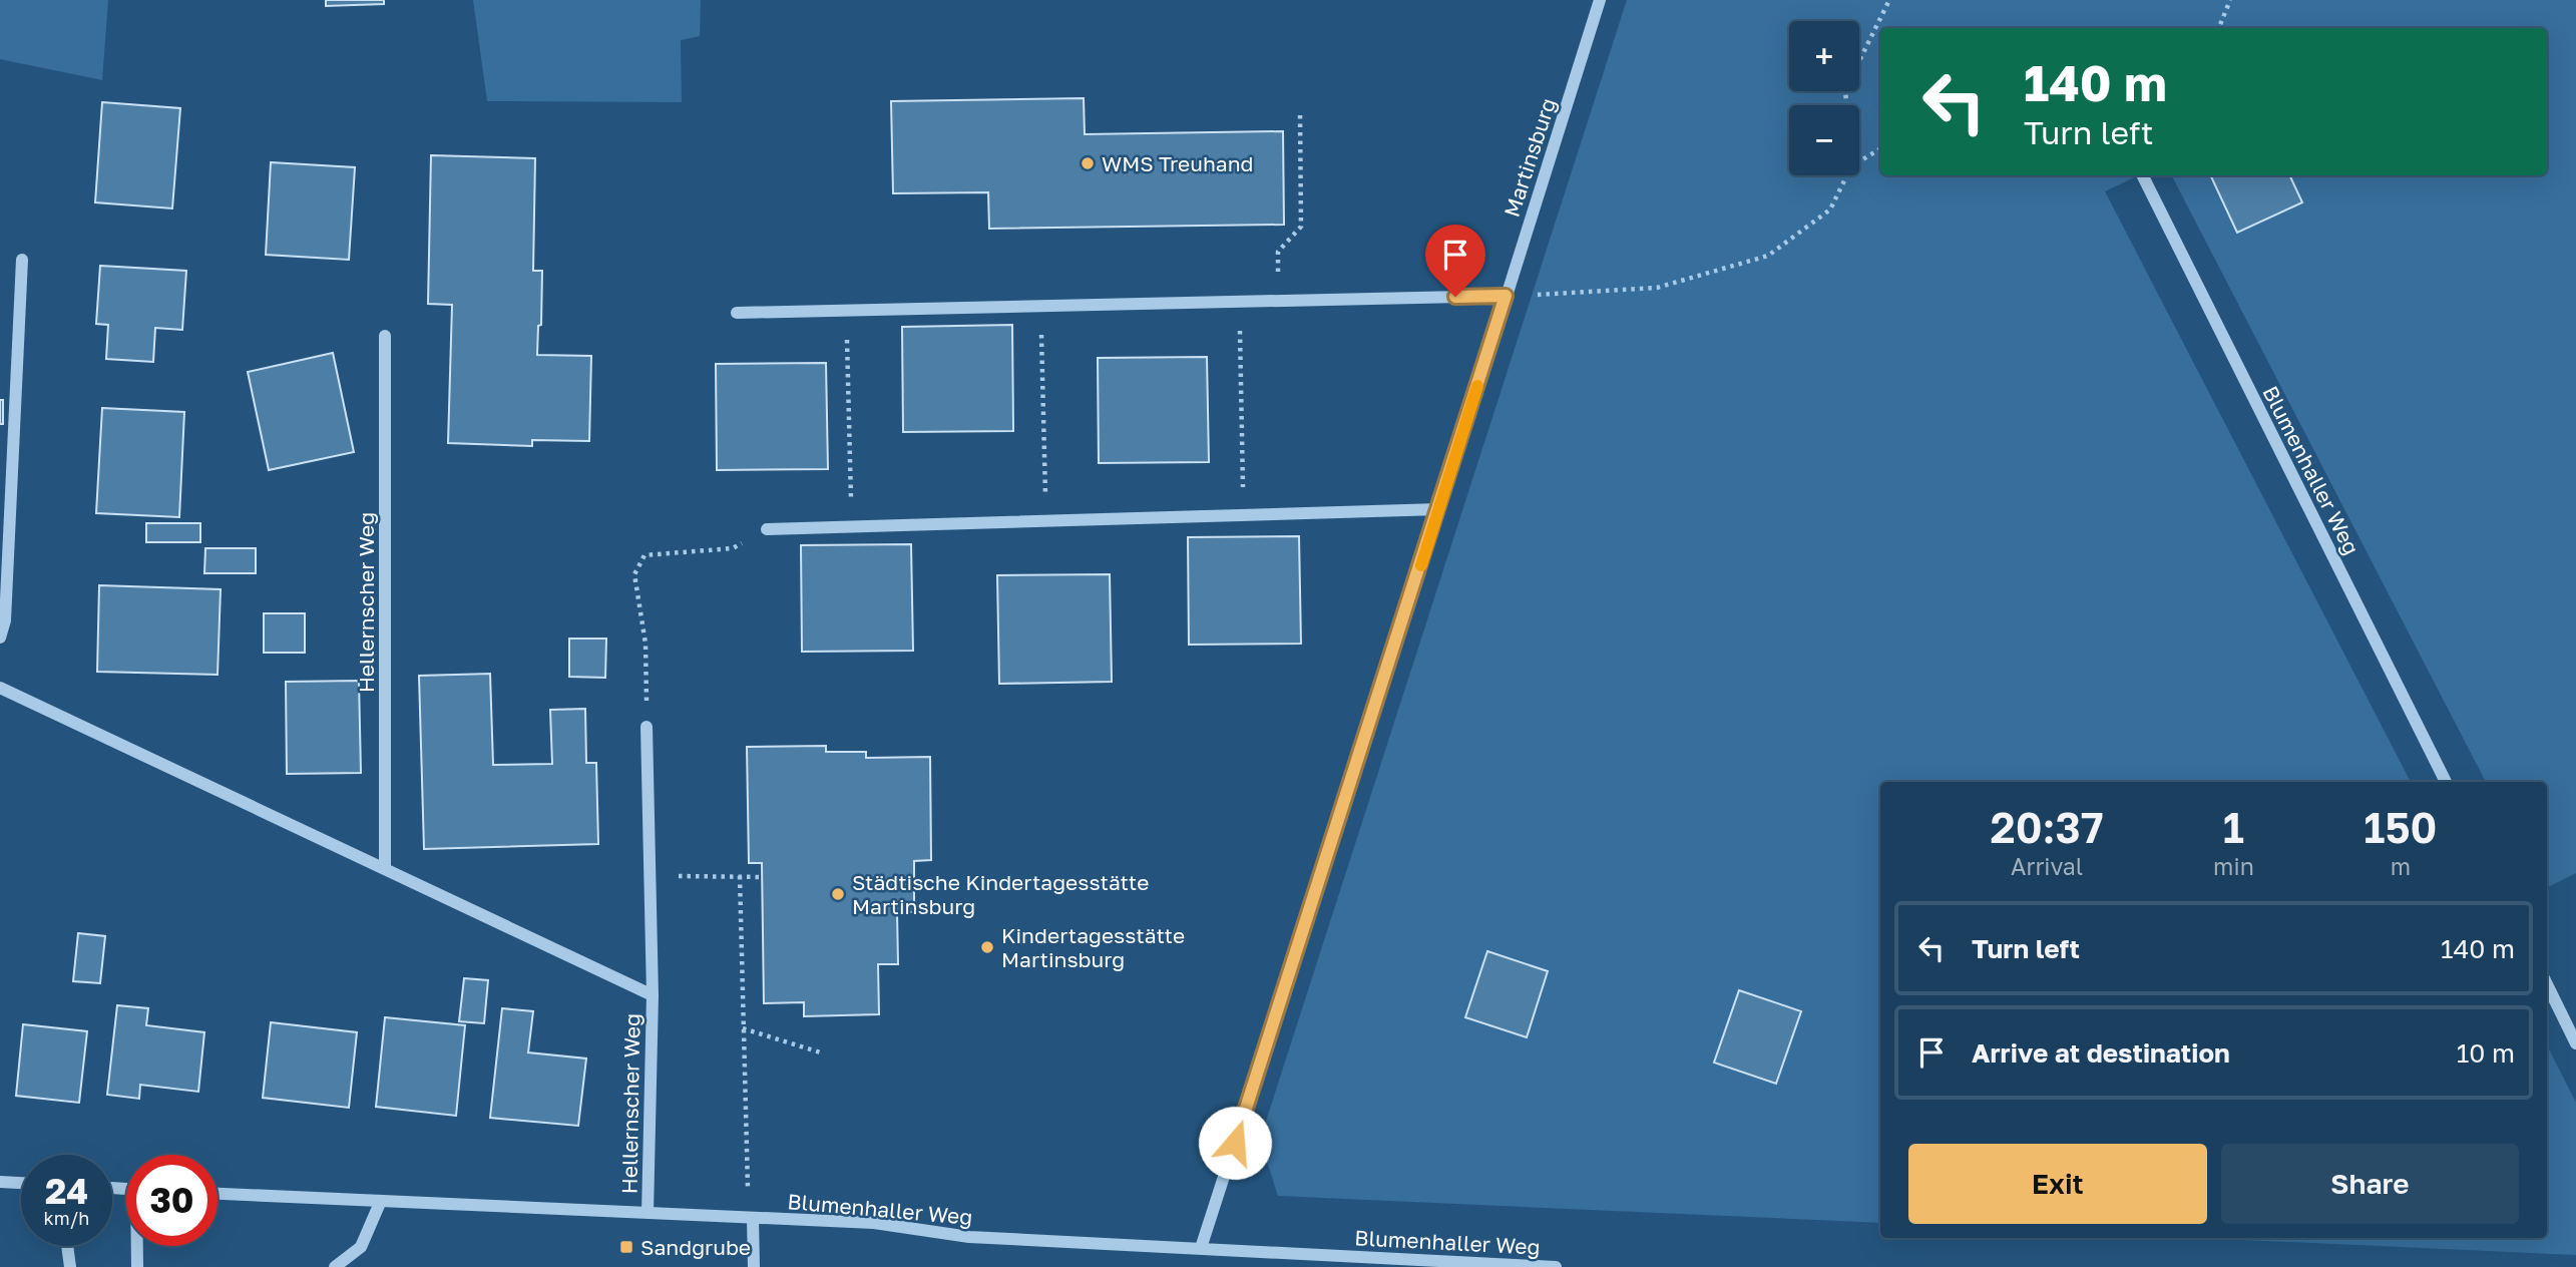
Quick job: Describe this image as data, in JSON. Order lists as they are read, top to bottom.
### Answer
{
  "streets": {
    "street": ["Martinsburg", "Blumenhaller Weg", "Hellernscher Weg"]
  },
  "crossings": [
    ["Martinsburg", "Blumenhaller Weg"],
    ["Blumenhaller Weg", "Hellernscher Weg"]
  ],
  "places": {
    "other": ["WMS Treuhand", "Städtische Kindertagesstätte Martinsburg", "Kindertagesstätte Martinsburg"],
    "transit": ["Sandgrube"]
  },
  "page": {
    "map_buttons": ["+", "−"],
    "turn": ["140 m", "Turn left"],
    "eta": [
      "20:37",
      "Arrival",
      "1",
      "min",
      "150",
      "m"
    ],
    "list": [
      {
        "name": "Turn left",
        "value": "140 m"
      },
      {
        "name": "Arrive at destination",
        "value": "10 m"
      }
    ],
    "buttons": ["Exit", "Share"],
    "speed": "24 km/h",
    "limit": "30"
  }
}
